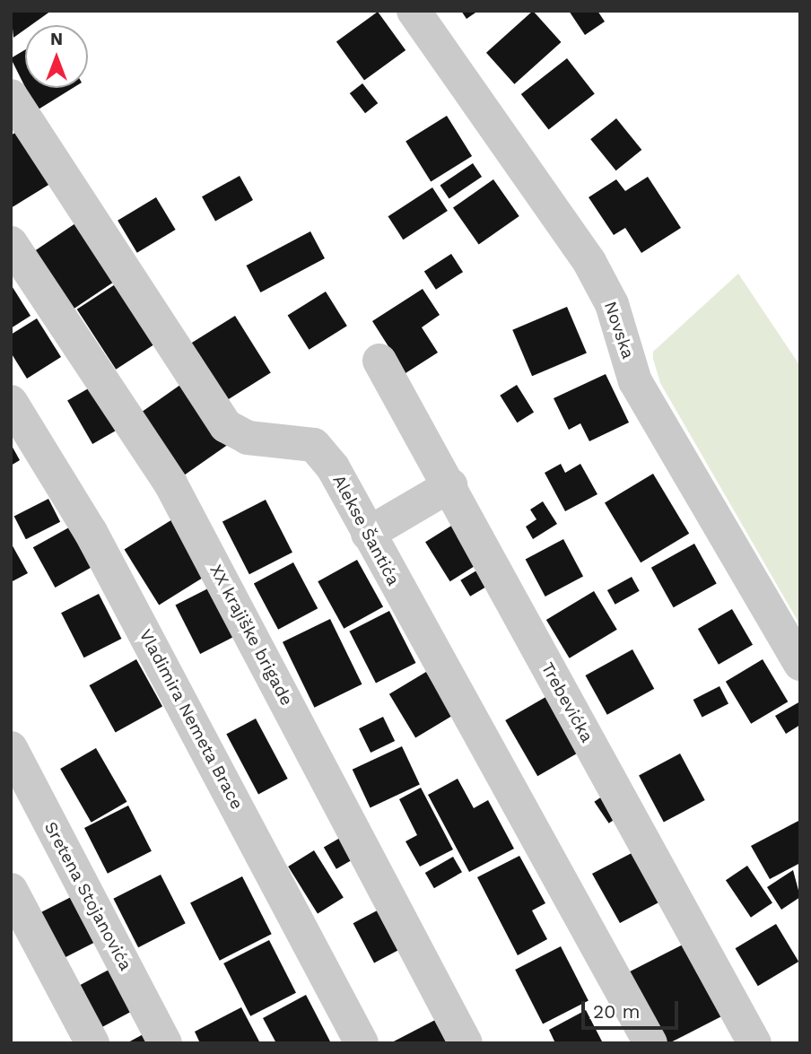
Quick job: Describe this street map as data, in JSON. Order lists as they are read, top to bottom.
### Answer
{
  "streets": {
    "street": [
      "Novska",
      "Alekse Šantića",
      "XX krajiške brigade",
      "Trebevićka",
      "Vladimira Nemeta Brace",
      "Sretena Stojanovića"
    ]
  },
  "scale_bar": "20 m",
  "north": "top"
}
